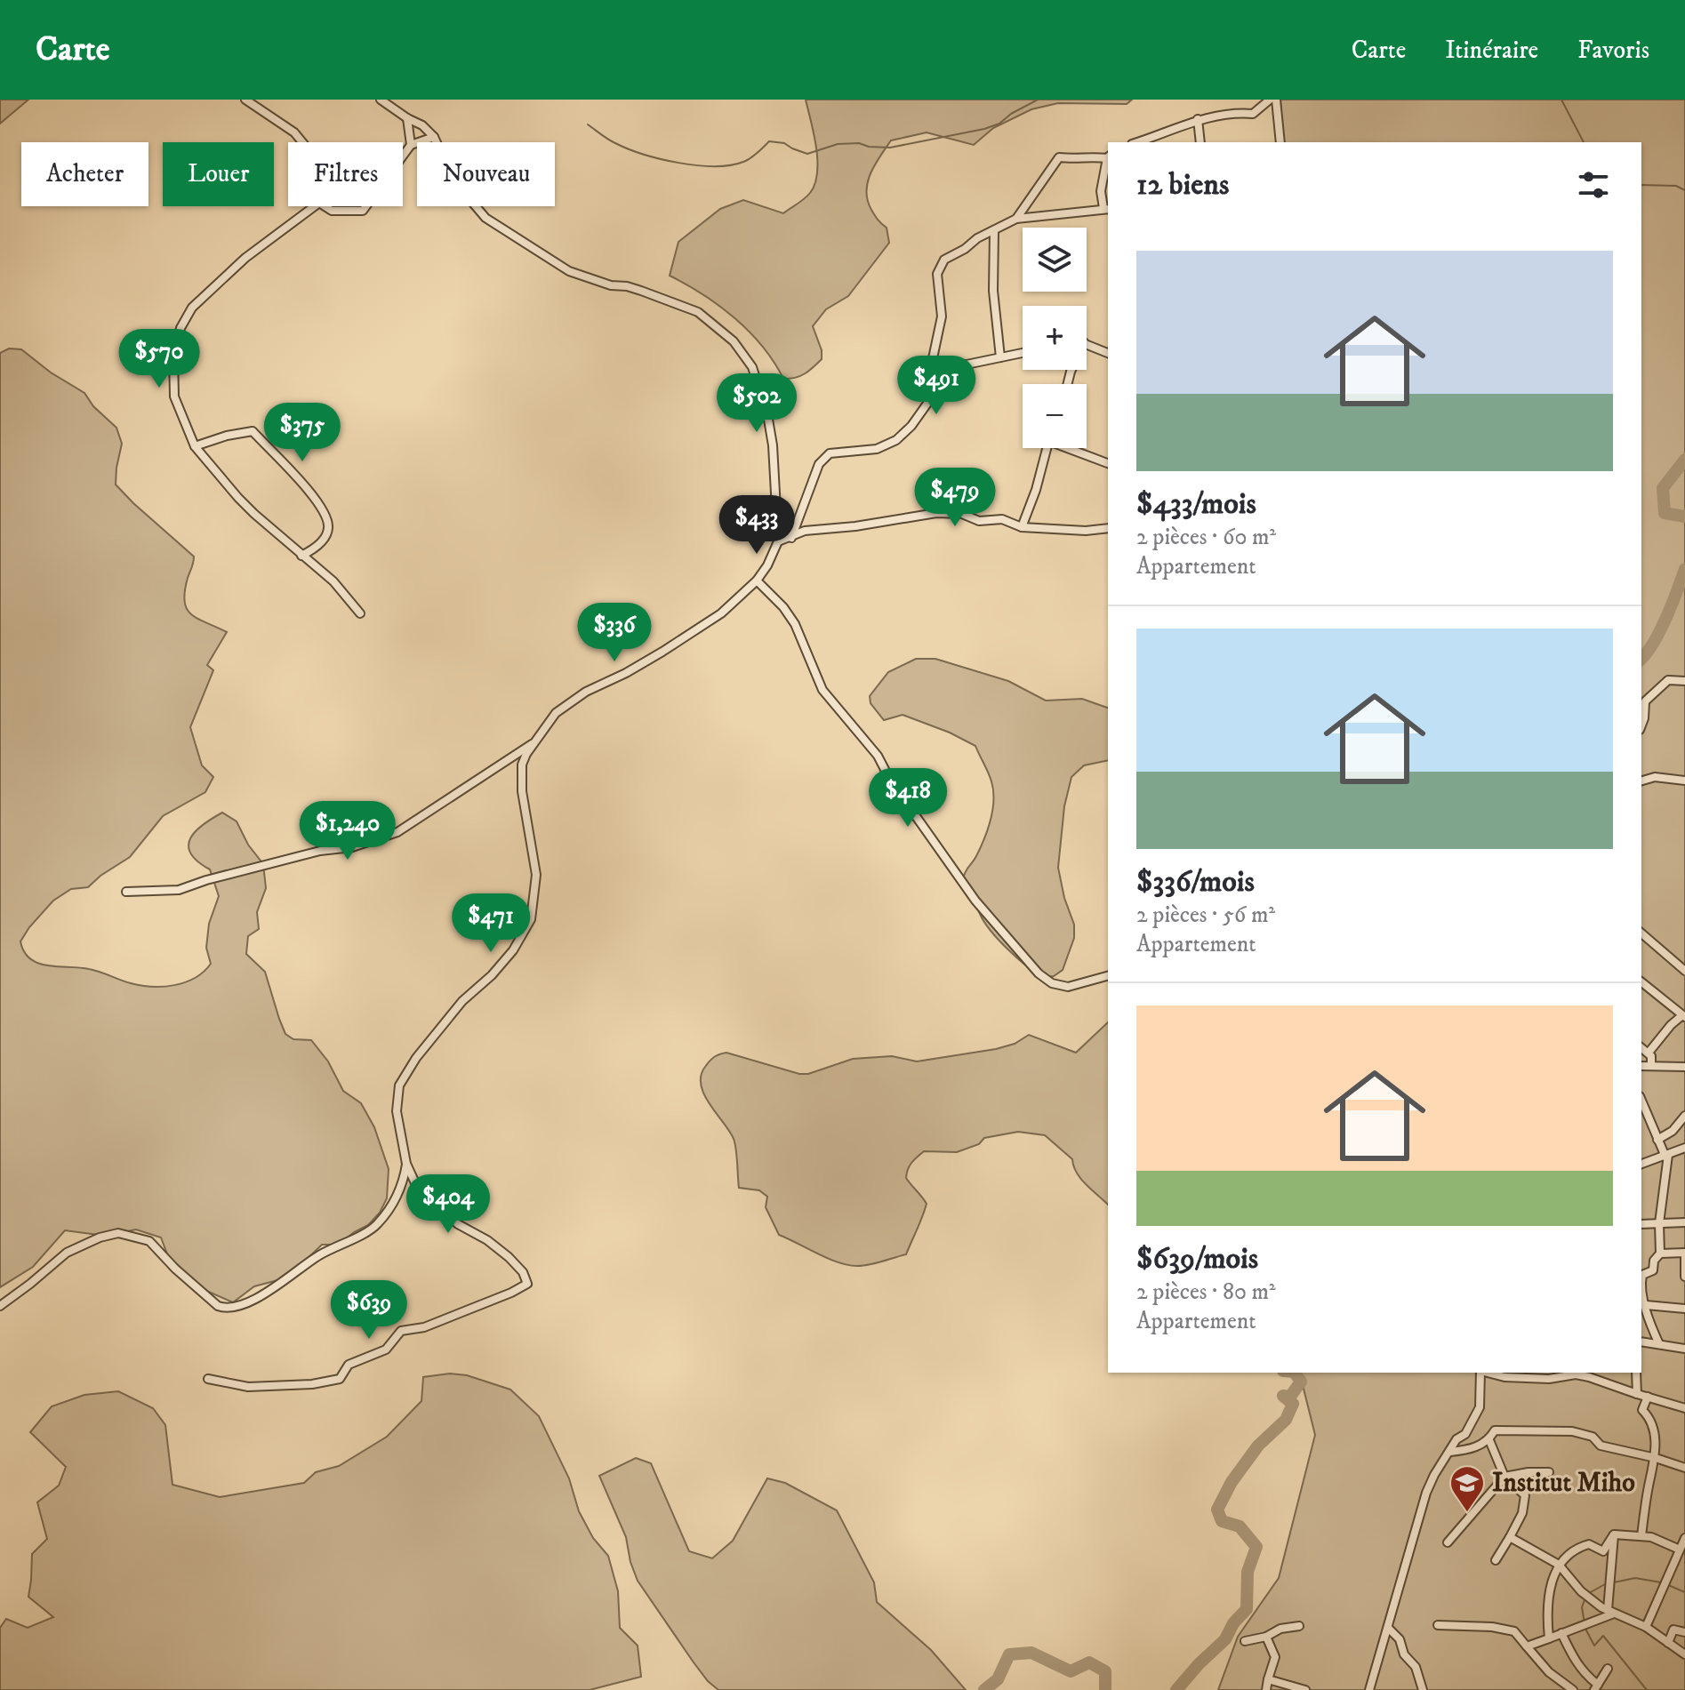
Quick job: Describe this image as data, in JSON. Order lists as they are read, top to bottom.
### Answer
{
  "places": {
    "school or university": ["Institut Miho"]
  },
  "page": {
    "header": "Carte",
    "nav": ["Carte", "Itinéraire", "Favoris"],
    "chip": [
      "Acheter",
      "Louer",
      "Filtres",
      "Nouveau"
    ],
    "heading": "12 biens",
    "map_buttons": ["+", "−"],
    "list": [
      {
        "name": "$433/mois",
        "note": "2 pièces · 60 m² · Appartement"
      },
      {
        "name": "$336/mois",
        "note": "2 pièces · 56 m² · Appartement"
      },
      {
        "name": "$639/mois",
        "note": "2 pièces · 80 m² · Appartement"
      }
    ],
    "price": [
      "$570",
      "$491",
      "$502",
      "$375",
      "$479",
      "$433",
      "$336",
      "$418",
      "$1,240",
      "$471",
      "$404",
      "$639"
    ]
  }
}
